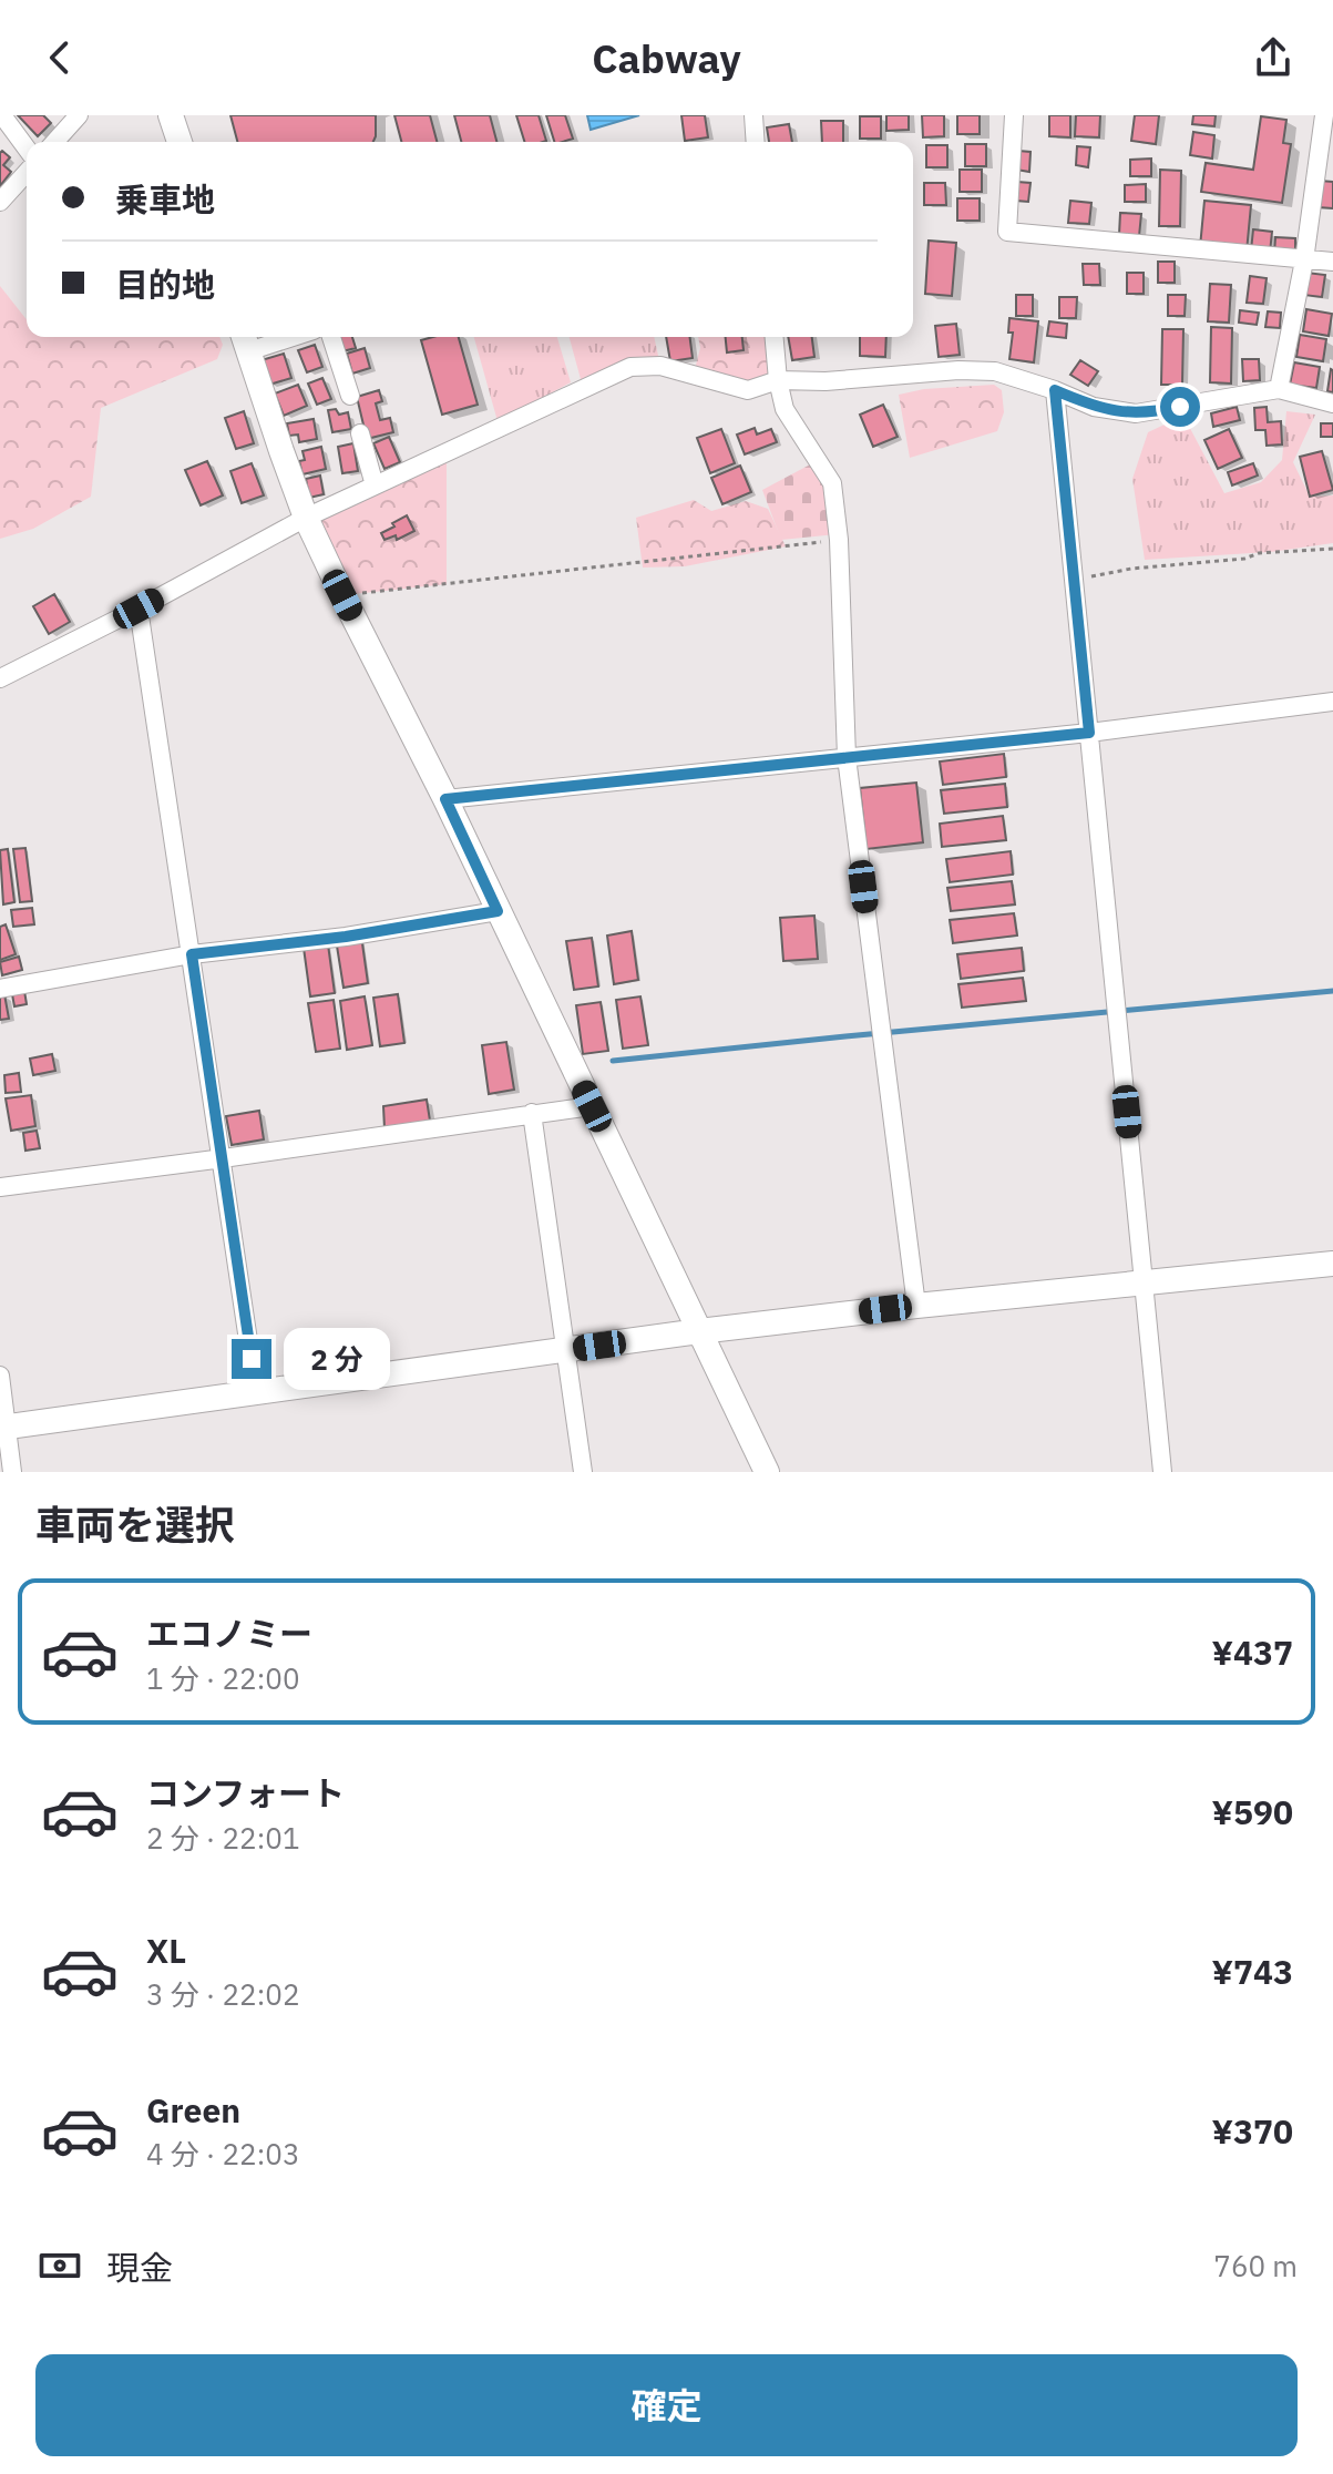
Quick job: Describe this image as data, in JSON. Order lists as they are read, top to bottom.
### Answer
{
  "page": {
    "header": "Cabway",
    "banner": ["乗車地", "目的地"],
    "bubble": "2 分",
    "heading": "車両を選択",
    "list": [
      {
        "name": "エコノミー",
        "note": "1 分 · 22:00",
        "value": "¥437"
      },
      {
        "name": "コンフォート",
        "note": "2 分 · 22:01",
        "value": "¥590"
      },
      {
        "name": "XL",
        "note": "3 分 · 22:02",
        "value": "¥743"
      },
      {
        "name": "Green",
        "note": "4 分 · 22:03",
        "value": "¥370"
      }
    ],
    "pay": ["現金", "760 m"],
    "buttons": "確定"
  }
}
